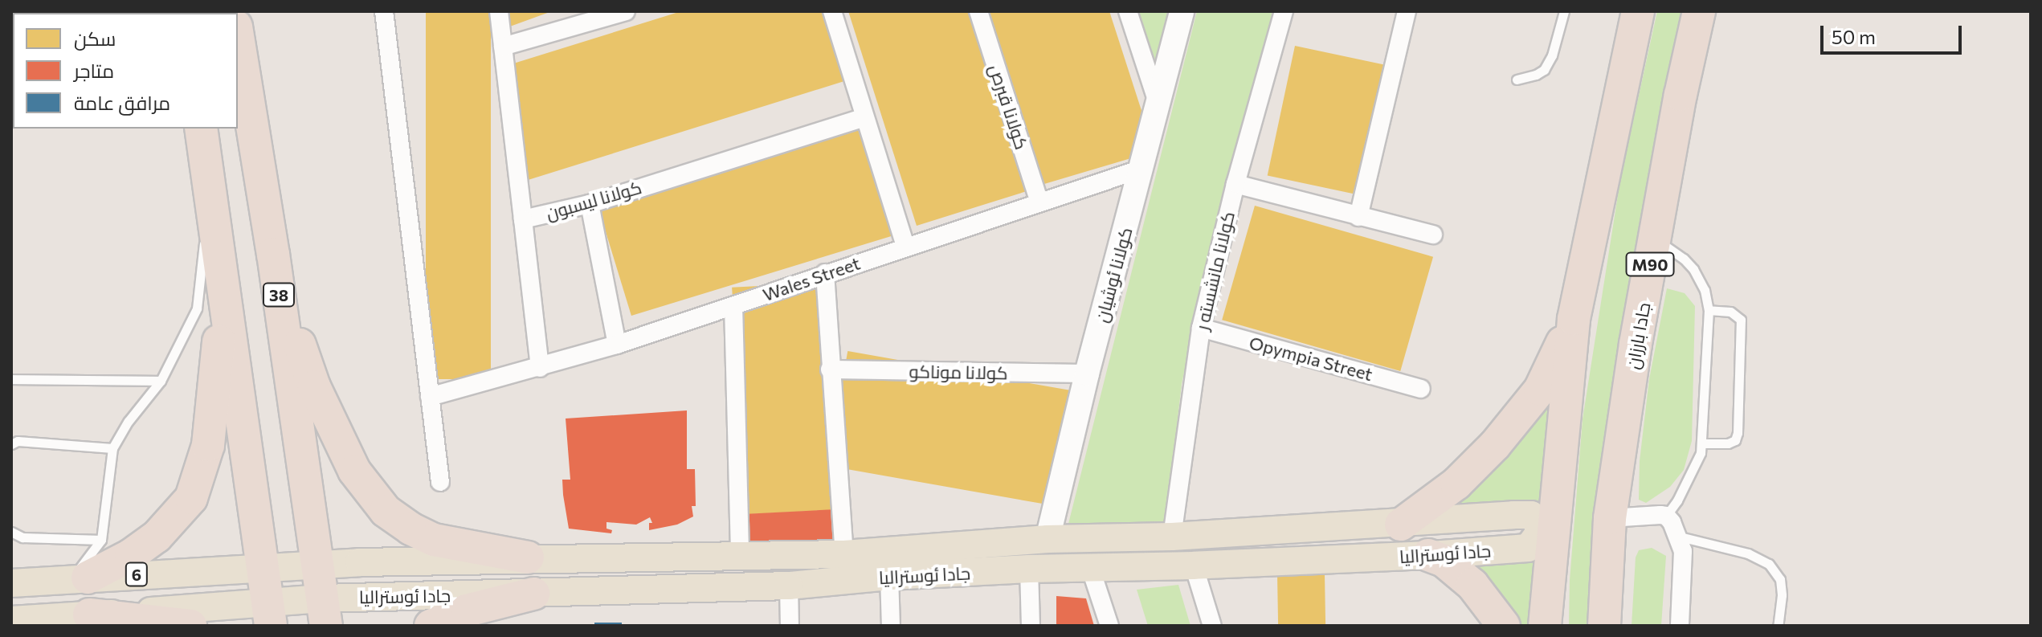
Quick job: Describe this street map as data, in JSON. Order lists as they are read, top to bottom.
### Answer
{
  "streets": {
    "highway": ["M90", "38", "جادا بارزان"],
    "main road": ["جادا ئوسترالیا", "6"],
    "street": [
      "كولانا قبرص",
      "كولانا ليسبون",
      "كولانا مانشسته ر",
      "كولانا ئوشيان",
      "Wales Street",
      "Opympia Street",
      "كولانا موناكو"
    ]
  },
  "crossings": [
    ["كولانا قبرص", "Wales Street"],
    ["كولانا مانشسته ر", "Opympia Street"],
    ["كولانا مانشسته ر", "جادا ئوسترالیا"],
    ["كولانا ئوشيان", "Wales Street"],
    ["كولانا ئوشيان", "كولانا موناكو"],
    ["كولانا ئوشيان", "جادا ئوسترالیا"],
    ["38", "جادا ئوسترالیا"],
    ["جادا ئوسترالیا", "6"]
  ],
  "legend": ["سكن", "متاجر", "مرافق عامة"],
  "scale_bar": "50 m"
}
